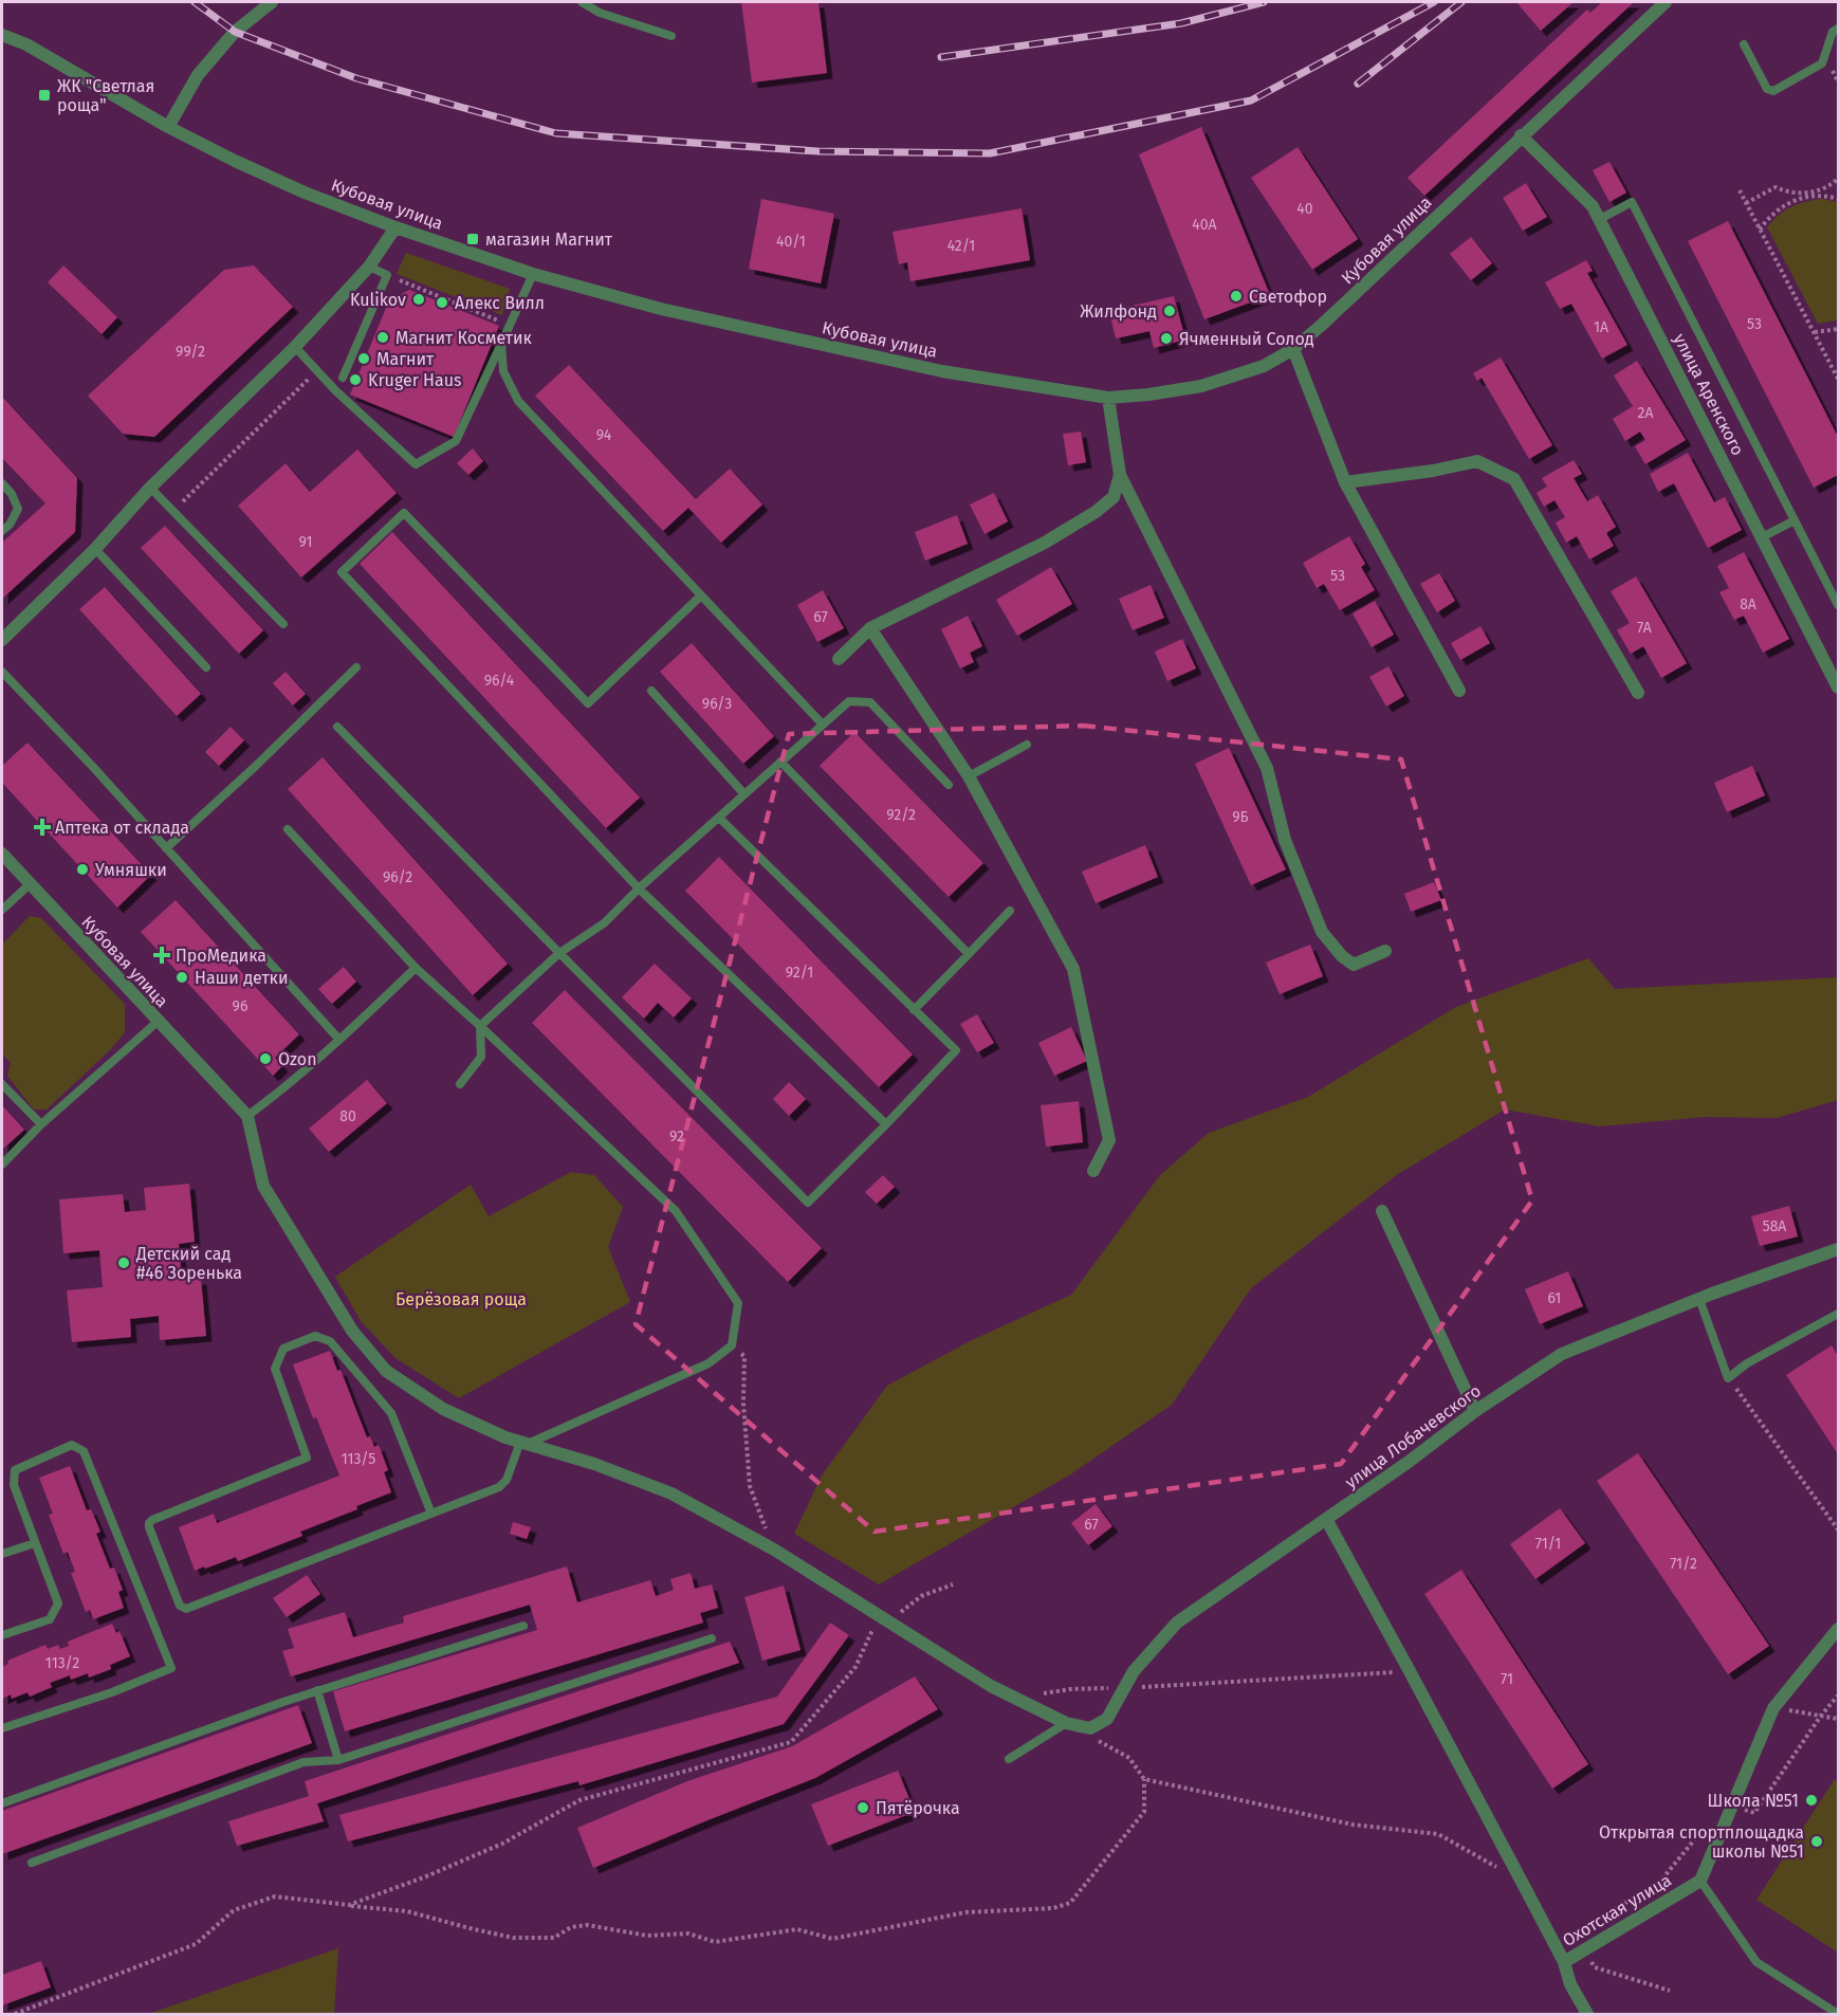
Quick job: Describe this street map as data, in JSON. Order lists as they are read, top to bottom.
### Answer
{
  "streets": {
    "street": [
      "Кубовая улица",
      "улица Аренского",
      "улица Лобачевского",
      "Охотская улица"
    ]
  },
  "crossings": [
    ["Кубовая улица", "улица Аренского"]
  ],
  "parks": ["Берёзовая роща"],
  "places": {
    "transit": ["ЖК \"Светлая роща\"", "магазин Магнит"],
    "other": [
      "Светофор",
      "Kulikov",
      "Алекс Вилл",
      "Жилфонд",
      "Магнит Косметик",
      "Ячменный Солод",
      "Магнит",
      "Kruger Haus",
      "Умняшки",
      "Наши детки",
      "Ozon",
      "Детский сад #46 Зоренька",
      "Школа №51",
      "Пятёрочка",
      "Открытая спортплощадка школы №51"
    ],
    "health": ["Аптека от склада", "ПроМедика"]
  },
  "house_numbers": [
    "40",
    "40А",
    "40/1",
    "42/1",
    "53",
    "1А",
    "99/2",
    "2А",
    "94",
    "91",
    "53",
    "8А",
    "67",
    "7А",
    "96/4",
    "96/3",
    "92/2",
    "9Б",
    "96/2",
    "92/1",
    "96",
    "80",
    "92",
    "58А",
    "61",
    "113/5",
    "67",
    "71/1",
    "71/2",
    "113/2",
    "71"
  ]
}
